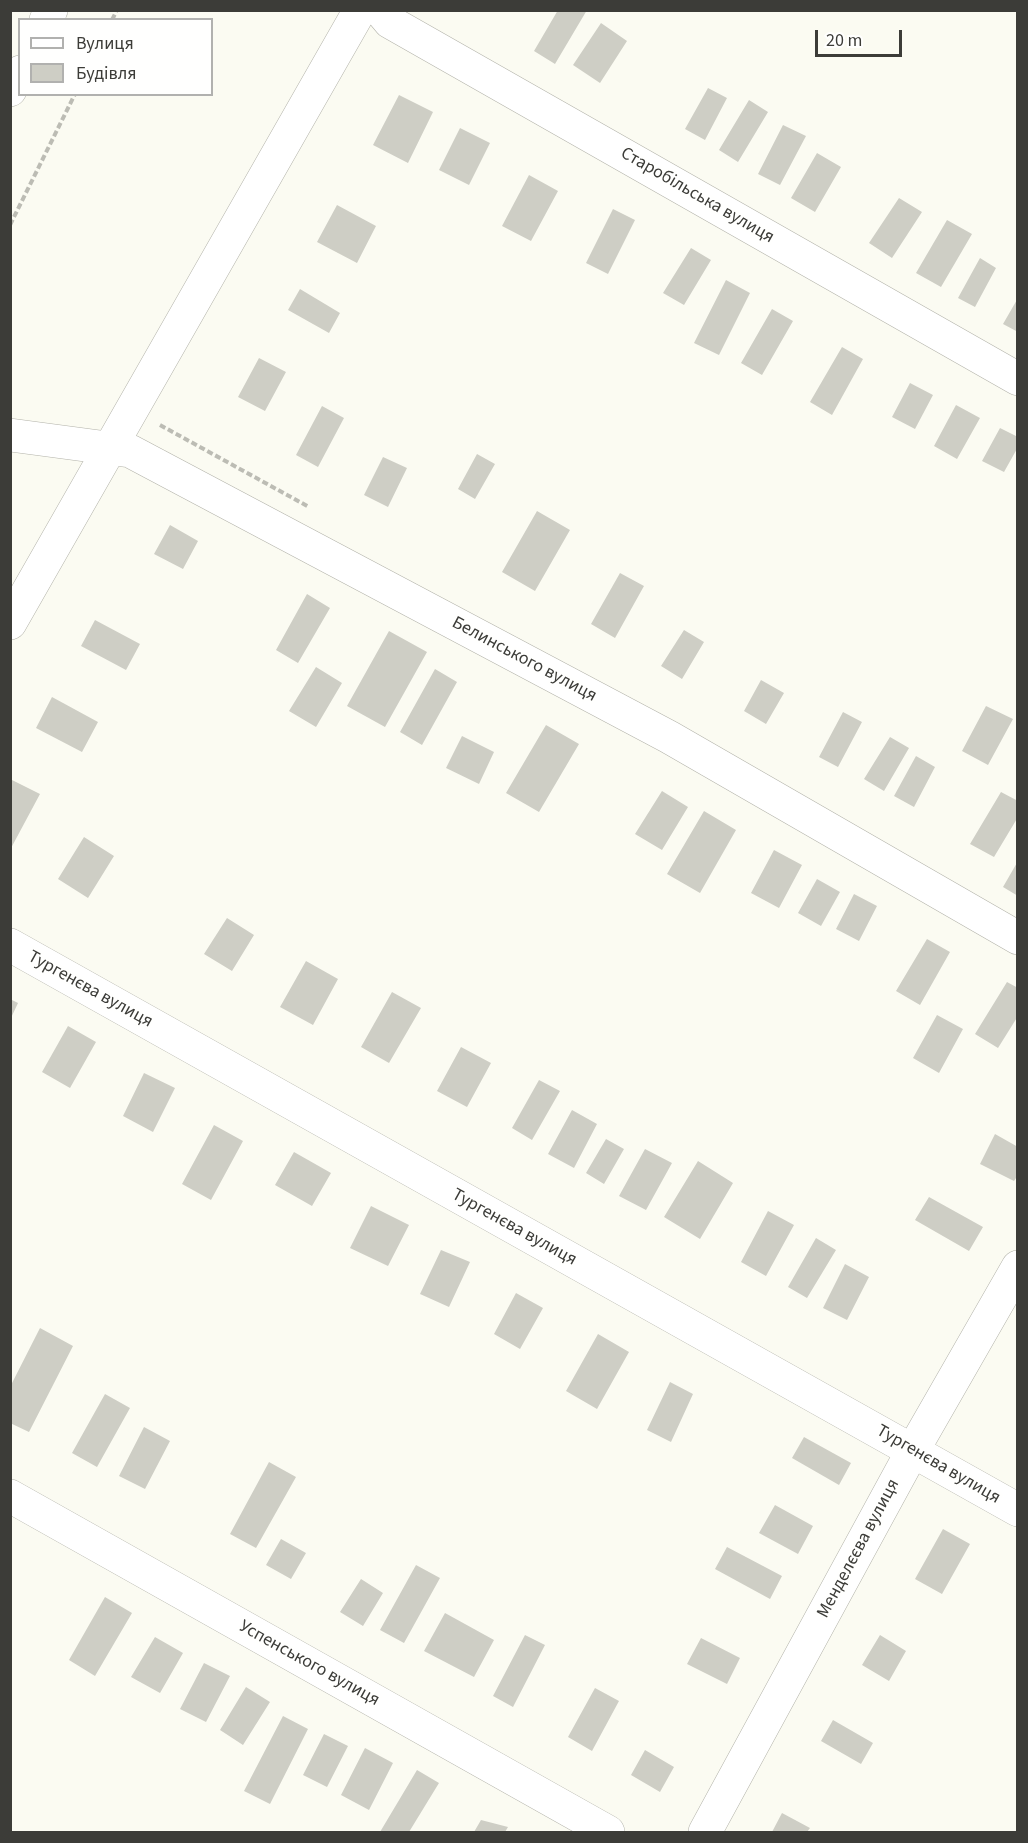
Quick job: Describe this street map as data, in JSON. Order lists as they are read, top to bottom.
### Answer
{
  "streets": {
    "street": [
      "Старобільська вулиця",
      "Белинського вулиця",
      "Тургенєва вулиця",
      "Менделєєва вулиця",
      "Успенського вулиця"
    ]
  },
  "crossings": [
    ["Тургенєва вулиця", "Менделєєва вулиця"]
  ],
  "legend": ["Вулиця", "Будівля"],
  "scale_bar": "20 m"
}
